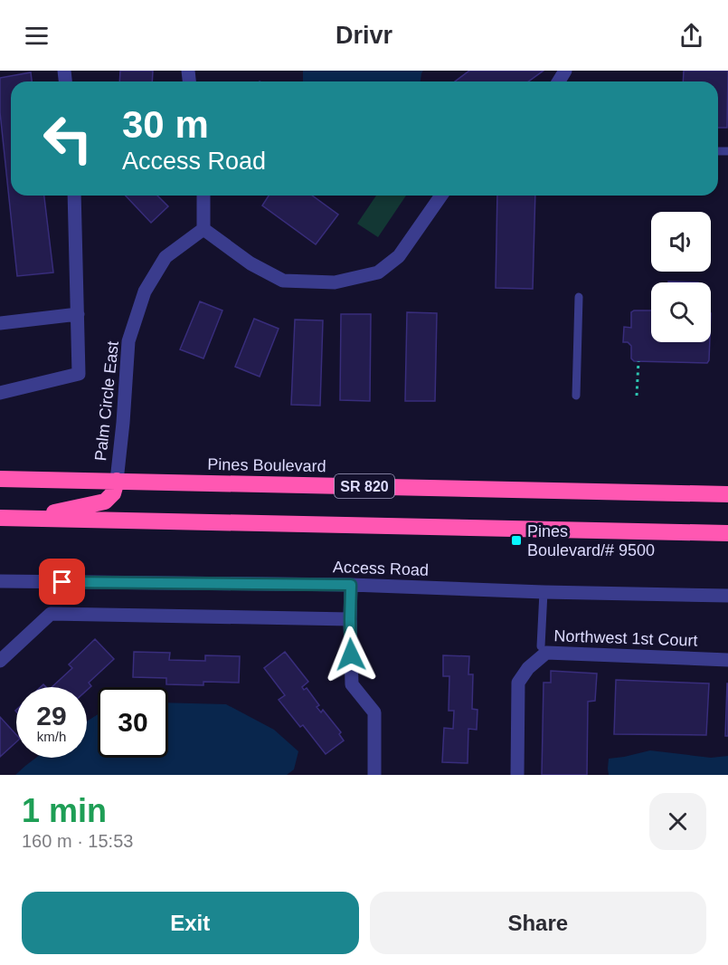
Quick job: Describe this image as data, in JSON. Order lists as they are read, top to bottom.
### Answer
{
  "streets": {
    "highway": ["Pines Boulevard", "SR 820"],
    "street": ["Palm Circle East", "Access Road", "Northwest 1st Court"]
  },
  "crossings": [
    ["Palm Circle East", "Pines Boulevard"]
  ],
  "places": {
    "transit": ["Pines Boulevard/# 9500"]
  },
  "page": {
    "header": "Drivr",
    "turn": ["30 m", "Access Road"],
    "speed": "29 km/h",
    "limit": "30",
    "heading": ["1 min", "160 m · 15:53"],
    "buttons": ["Exit", "Share"]
  }
}
